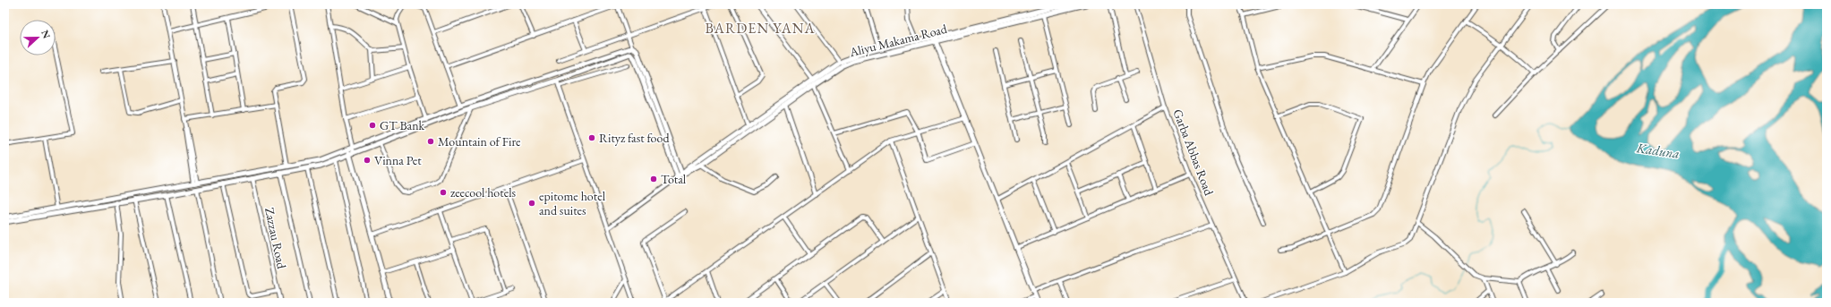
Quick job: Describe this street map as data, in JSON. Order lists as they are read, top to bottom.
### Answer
{
  "streets": {
    "street": ["Aliyu Makama Road", "Garba Abbas Road", "Zazzau Road"]
  },
  "districts": ["BARDEN YANA"],
  "water": ["Kaduna"],
  "places": [
    "GT Bank",
    "Rityz fast food",
    "Mountain of Fire",
    "Vinna Pet",
    "Total",
    "zeecool hotels",
    "epitome hotel and suites"
  ],
  "north": "right"
}
